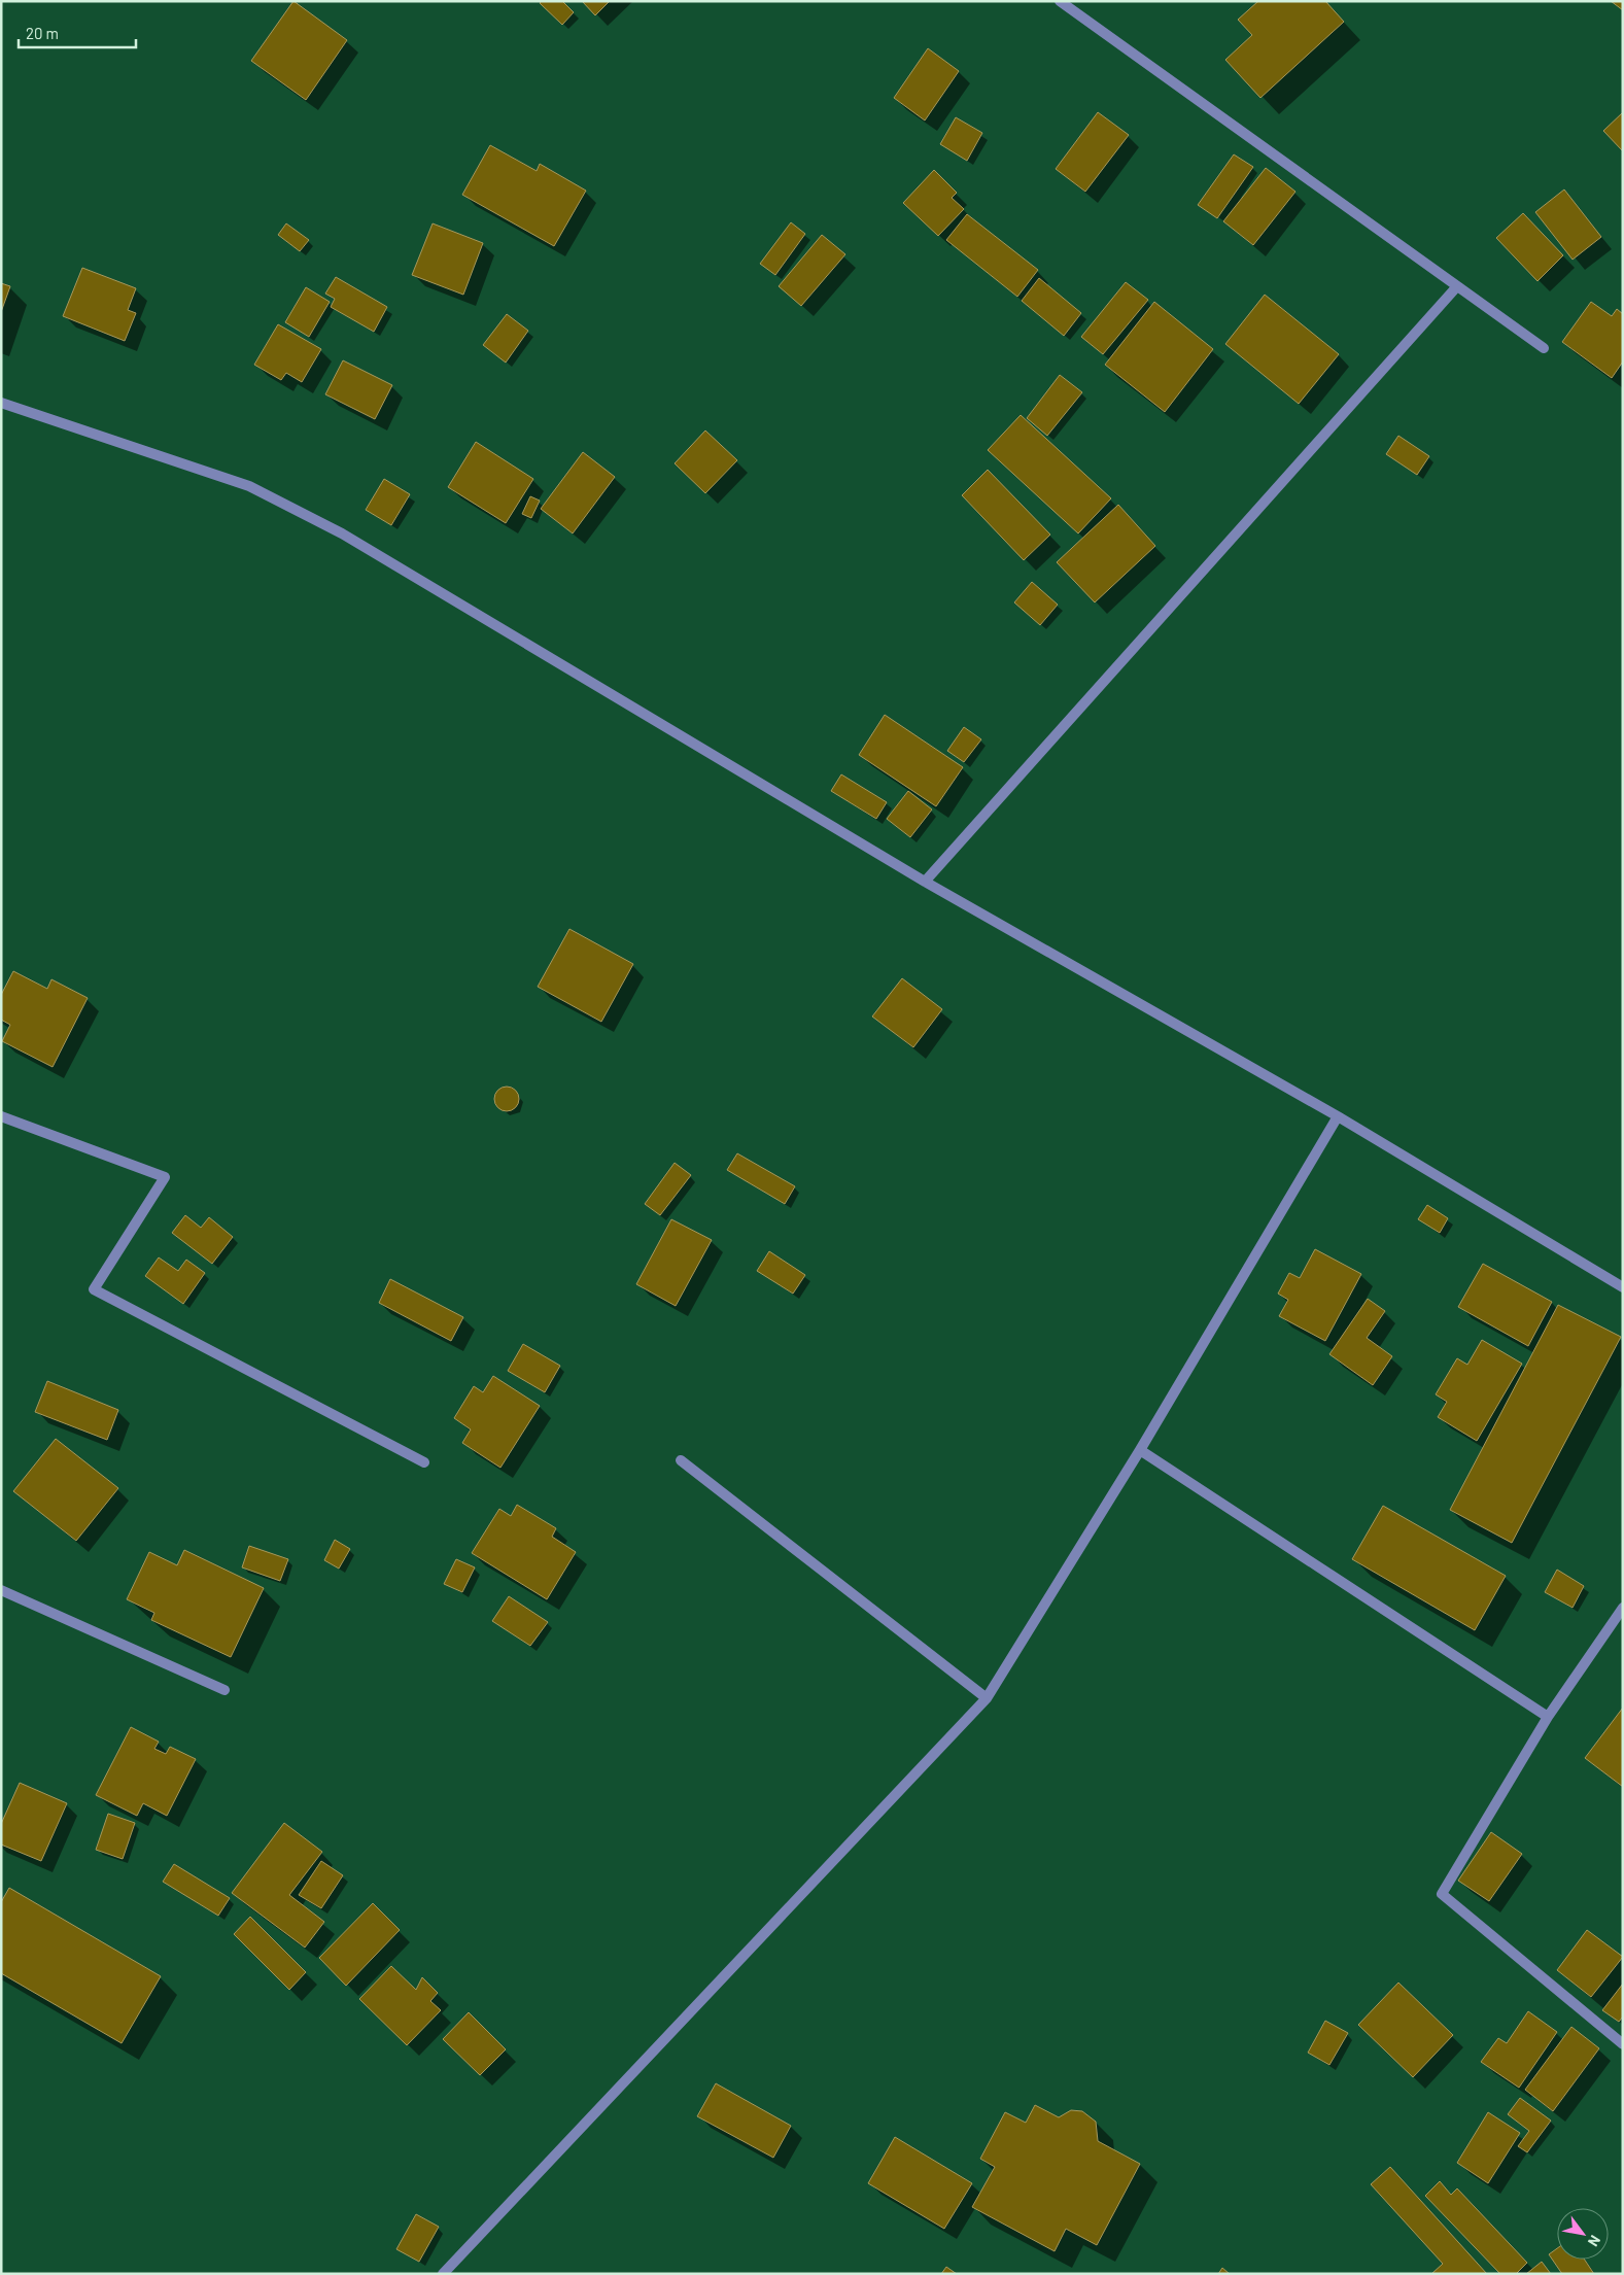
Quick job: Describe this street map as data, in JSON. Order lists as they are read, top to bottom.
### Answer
{
  "scale_bar": "20 m",
  "north": "bottom right"
}
